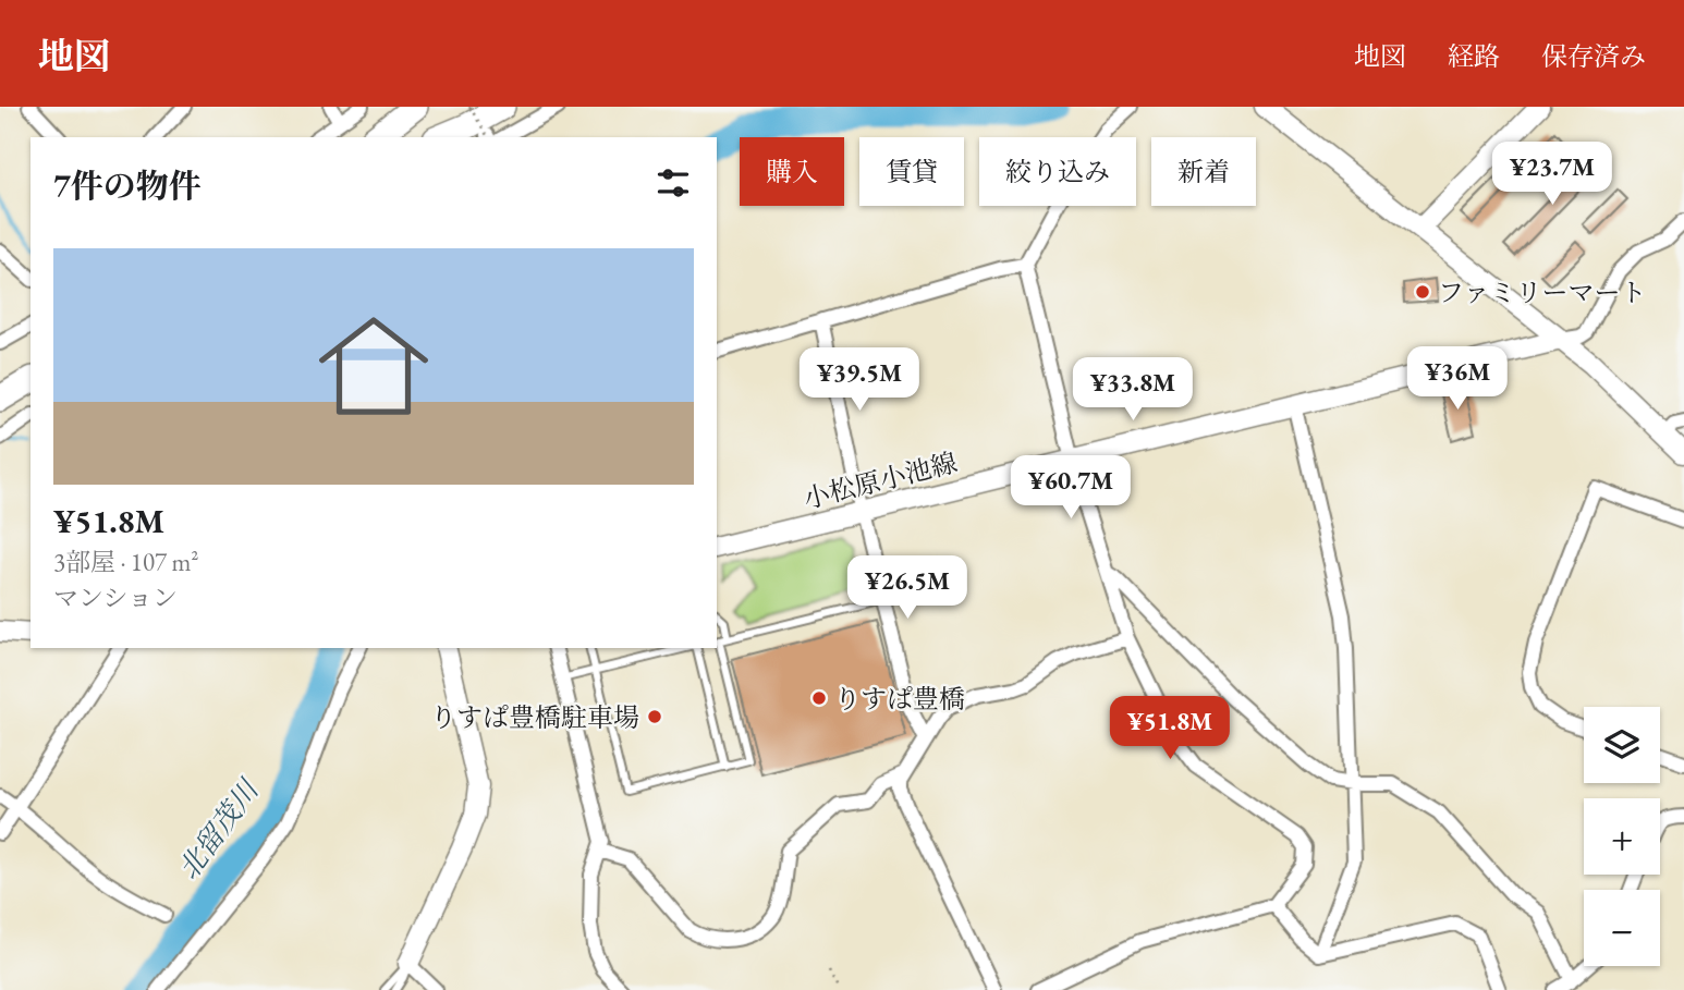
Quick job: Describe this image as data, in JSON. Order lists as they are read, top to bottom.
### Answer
{
  "streets": {
    "main road": ["小松原小池線"]
  },
  "water": ["北留茂川"],
  "places": ["ファミリーマート", "りすぱ豊橋", "りすぱ豊橋駐車場"],
  "page": {
    "header": "地図",
    "nav": ["地図", "経路", "保存済み"],
    "chip": [
      "購入",
      "賃貸",
      "絞り込み",
      "新着"
    ],
    "heading": "7件の物件",
    "price": [
      "¥23.7M",
      "¥36M",
      "¥39.5M",
      "¥33.8M",
      "¥60.7M",
      "¥26.5M",
      "¥51.8M"
    ],
    "list": [
      {
        "name": "¥51.8M",
        "note": "3部屋 · 107 m² · マンション"
      }
    ],
    "map_buttons": ["+", "−"]
  }
}
